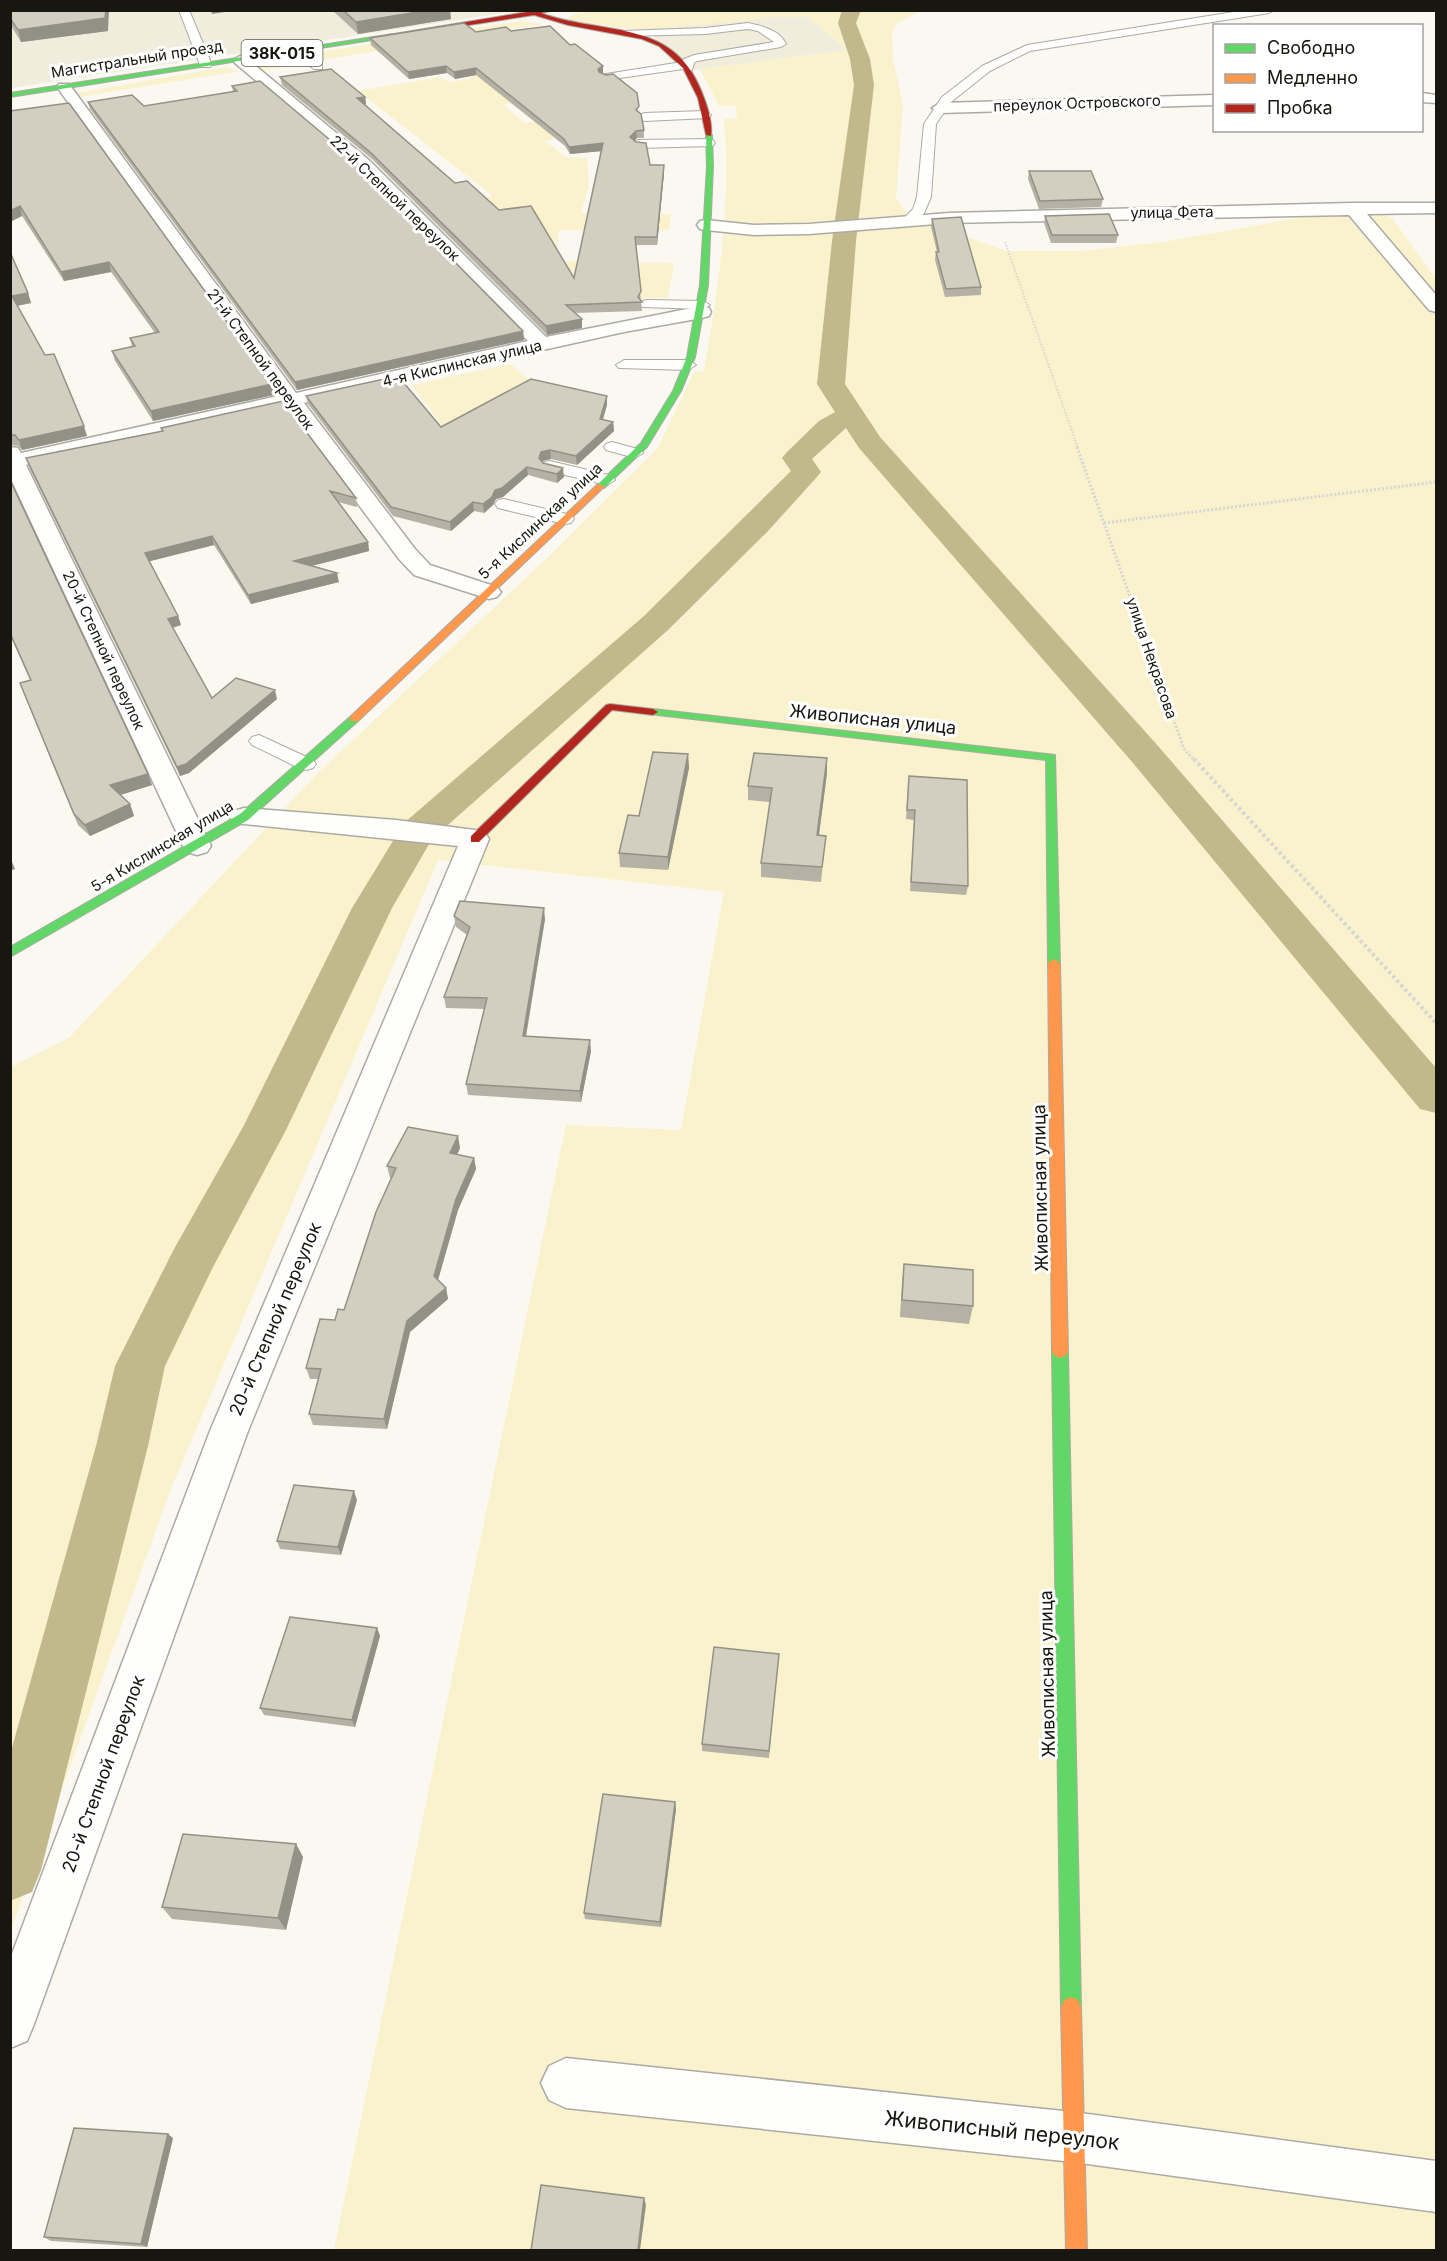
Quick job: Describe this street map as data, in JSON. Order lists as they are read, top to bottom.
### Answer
{
  "streets": {
    "street": [
      "38К-015",
      "Магистральный проезд",
      "переулок Островского",
      "22-й Степной переулок",
      "улица Фета",
      "21-й Степной переулок",
      "4-я Кислинская улица",
      "5-я Кислинская улица",
      "20-й Степной переулок",
      "Живописная улица",
      "Живописный переулок"
    ],
    "path": ["улица Некрасова"]
  },
  "crossings": [
    ["Магистральный проезд", "22-й Степной переулок"],
    ["Магистральный проезд", "21-й Степной переулок"],
    ["Магистральный проезд", "5-я Кислинская улица"],
    ["22-й Степной переулок", "4-я Кислинская улица"],
    ["улица Фета", "5-я Кислинская улица"],
    ["улица Фета", "улица Некрасова"],
    ["21-й Степной переулок", "4-я Кислинская улица"],
    ["21-й Степной переулок", "5-я Кислинская улица"],
    ["4-я Кислинская улица", "5-я Кислинская улица"],
    ["4-я Кислинская улица", "20-й Степной переулок"],
    ["5-я Кислинская улица", "20-й Степной переулок"],
    ["20-й Степной переулок", "Живописная улица"],
    ["Живописная улица", "Живописный переулок"]
  ],
  "legend": ["Свободно", "Медленно", "Пробка"]
}
